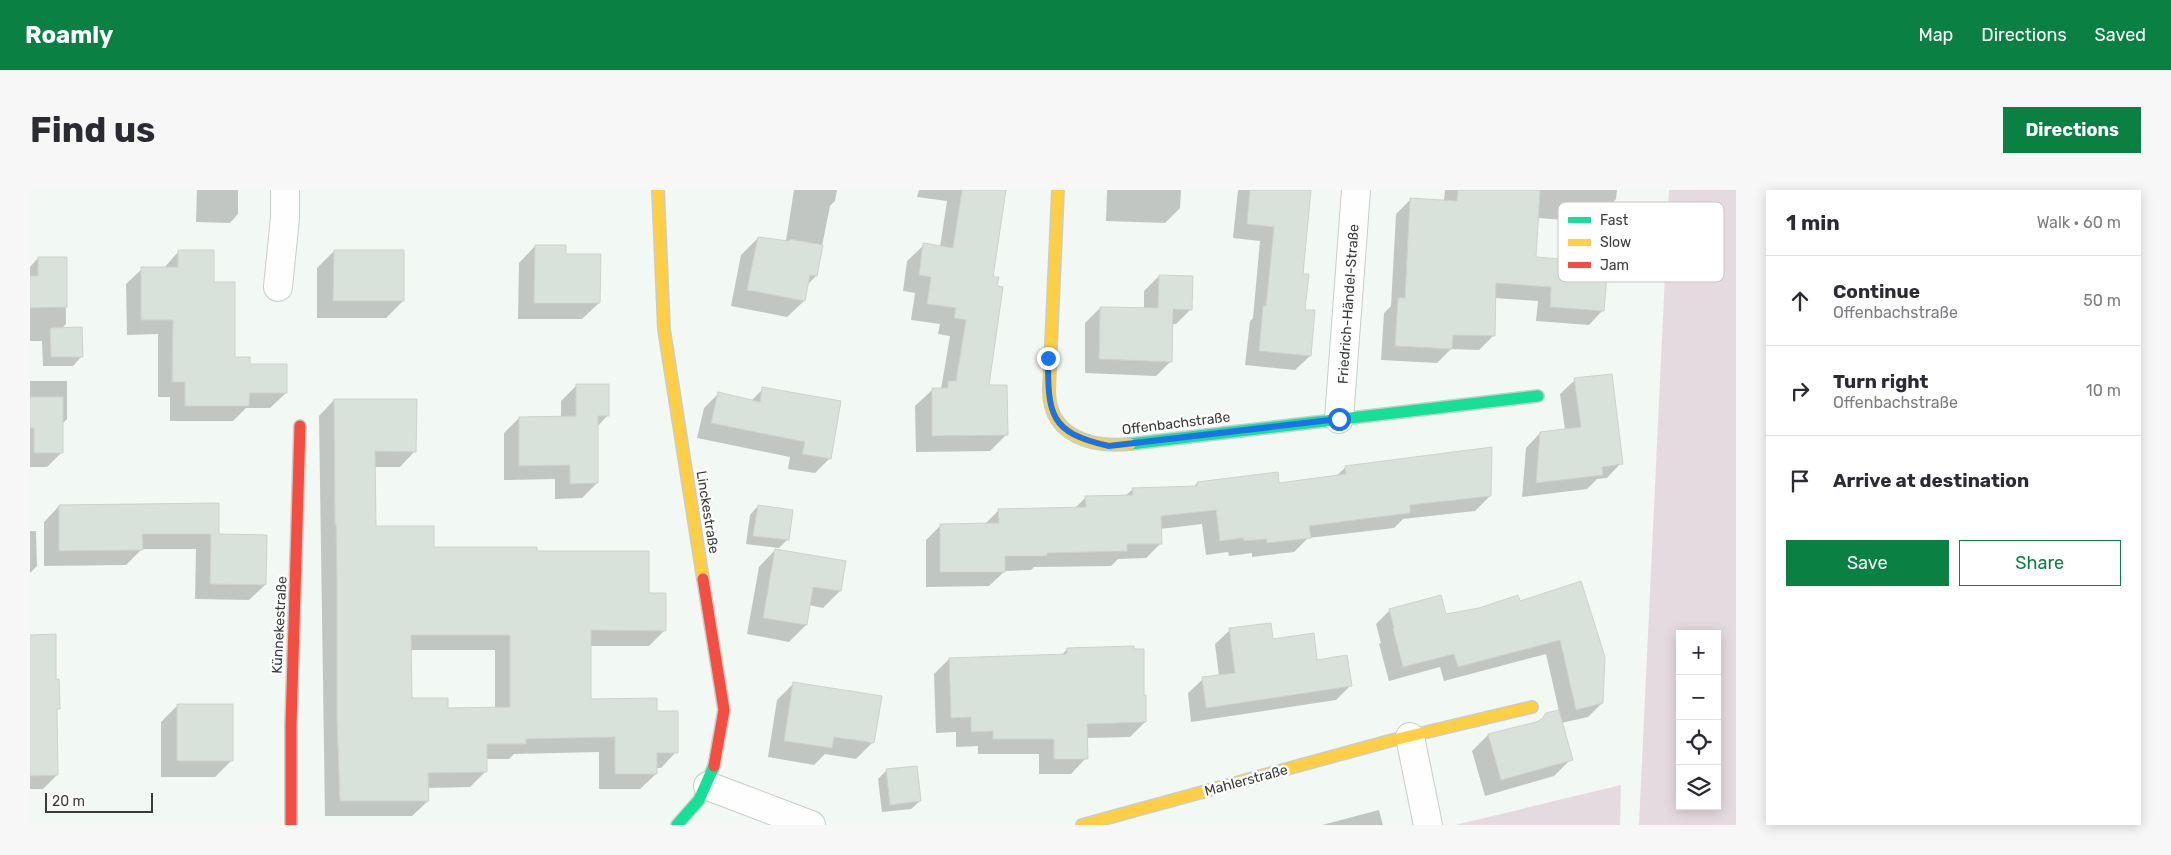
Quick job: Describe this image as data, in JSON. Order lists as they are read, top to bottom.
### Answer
{
  "streets": {
    "street": [
      "Friedrich-Händel-Straße",
      "Offenbachstraße",
      "Linckestraße",
      "Künnekestraße",
      "Mahlerstraße"
    ]
  },
  "crossings": [
    ["Friedrich-Händel-Straße", "Offenbachstraße"]
  ],
  "legend": ["Fast", "Slow", "Jam"],
  "scale_bar": "20 m",
  "page": {
    "header": "Roamly",
    "nav": ["Map", "Directions", "Saved"],
    "buttons": [
      "Directions",
      ["Save", "Share"]
    ],
    "title": "Find us",
    "heading": ["1 min", "Walk · 60 m"],
    "list": [
      ["Continue", "Offenbachstraße", "50 m"],
      ["Turn right", "Offenbachstraße", "10 m"],
      "Arrive at destination"
    ],
    "map_buttons": ["+", "−"],
    "scale": "20 m"
  }
}
